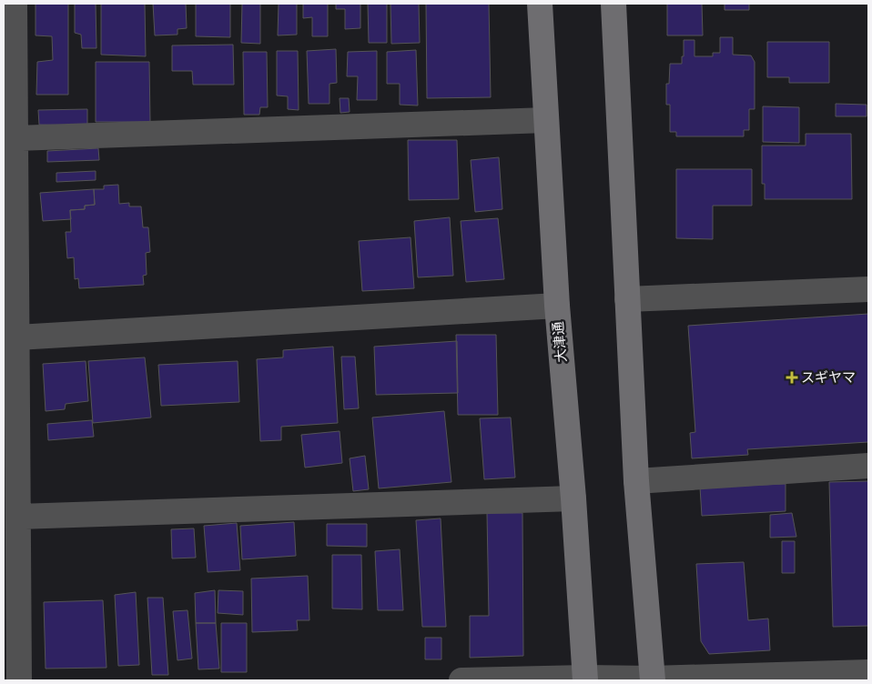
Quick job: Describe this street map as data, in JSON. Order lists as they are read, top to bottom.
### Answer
{
  "streets": {
    "street": ["大津通"]
  },
  "places": {
    "health": ["スギヤマ"]
  }
}
